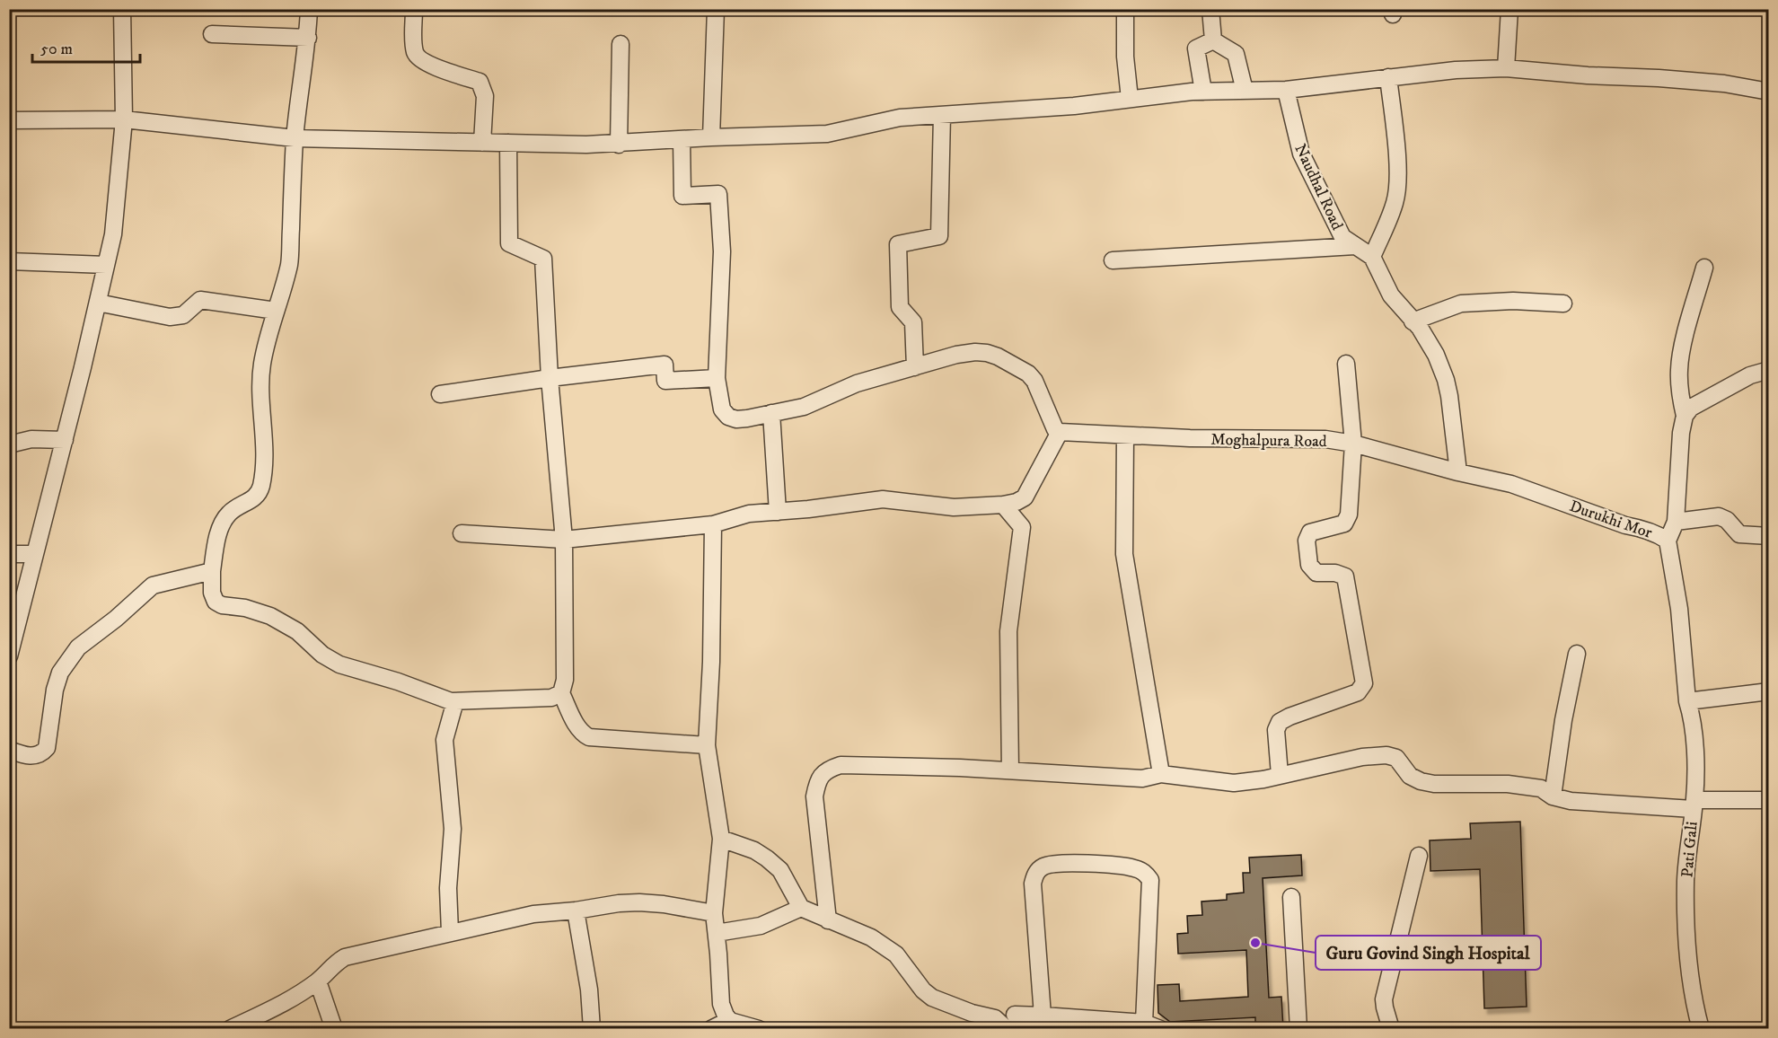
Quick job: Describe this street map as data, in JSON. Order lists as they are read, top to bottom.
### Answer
{
  "streets": {
    "street": [
      "Naudhal Road",
      "Moghalpura Road",
      "Durukhi Mor",
      "Pati Gali"
    ]
  },
  "crossings": [
    ["Moghalpura Road", "Durukhi Mor"],
    ["Durukhi Mor", "Pati Gali"]
  ],
  "places": ["Guru Govind Singh Hospital"],
  "scale_bar": "50 m"
}
